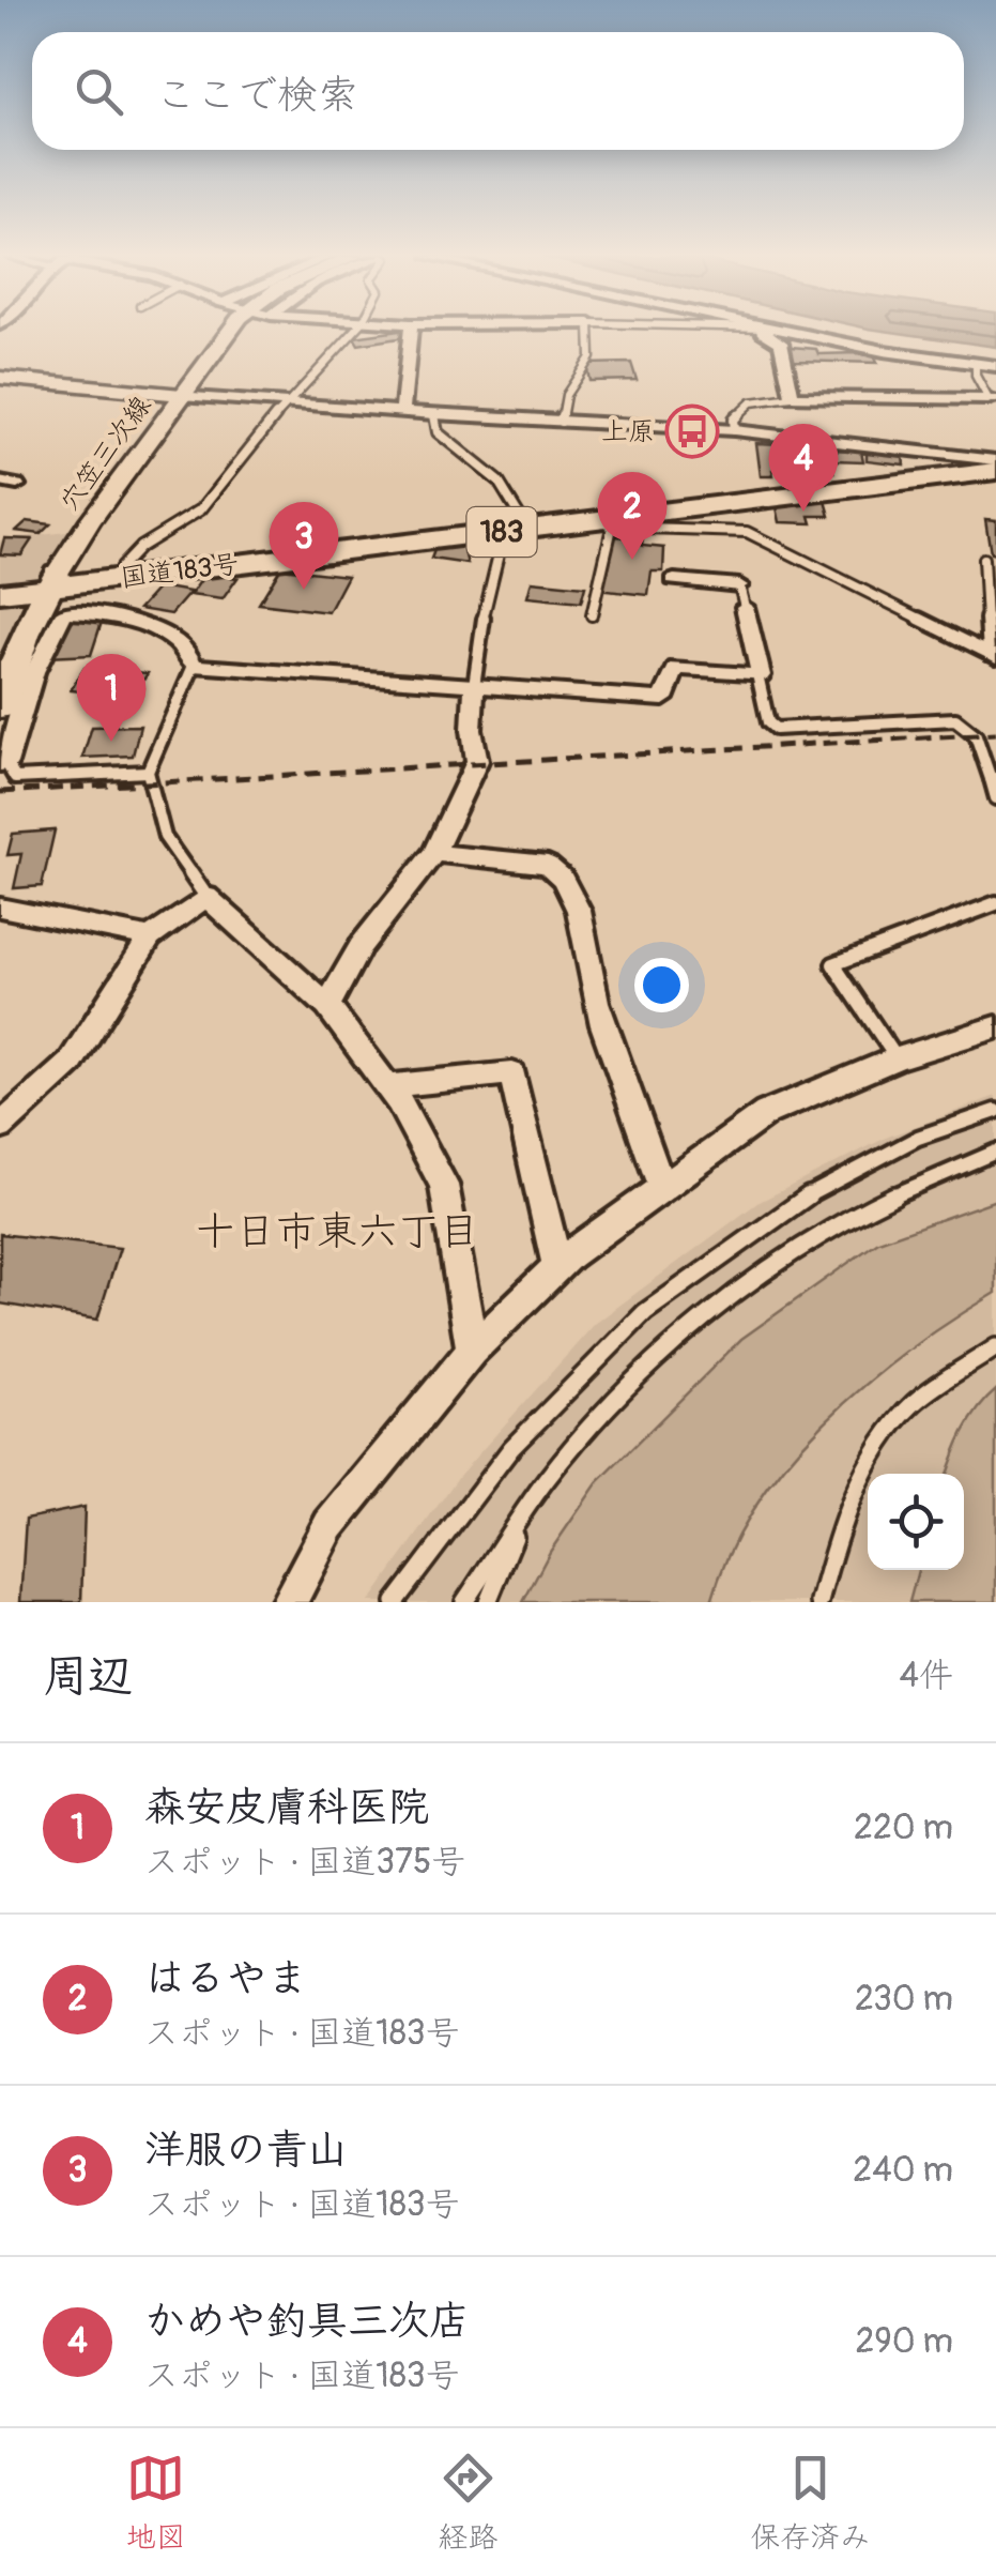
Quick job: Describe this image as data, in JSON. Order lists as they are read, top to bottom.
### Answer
{
  "streets": {
    "highway": ["183", "国道183号"],
    "main road": ["穴笠三次線"]
  },
  "crossings": [
    ["穴笠三次線", "国道183号"]
  ],
  "districts": ["十日市東六丁目"],
  "places": {
    "bus stop": ["上原"]
  },
  "page": {
    "search": "ここで検索",
    "pins": [
      "4",
      "2",
      "3",
      "1"
    ],
    "heading": ["周辺", "4件"],
    "list": [
      {
        "mark": "1",
        "name": "森安皮膚科医院",
        "note": "スポット · 国道375号",
        "value": "220 m"
      },
      {
        "mark": "2",
        "name": "はるやま",
        "note": "スポット · 国道183号",
        "value": "230 m"
      },
      {
        "mark": "3",
        "name": "洋服の青山",
        "note": "スポット · 国道183号",
        "value": "240 m"
      },
      {
        "mark": "4",
        "name": "かめや釣具三次店",
        "note": "スポット · 国道183号",
        "value": "290 m"
      }
    ],
    "nav": ["地図", "経路", "保存済み"]
  }
}
